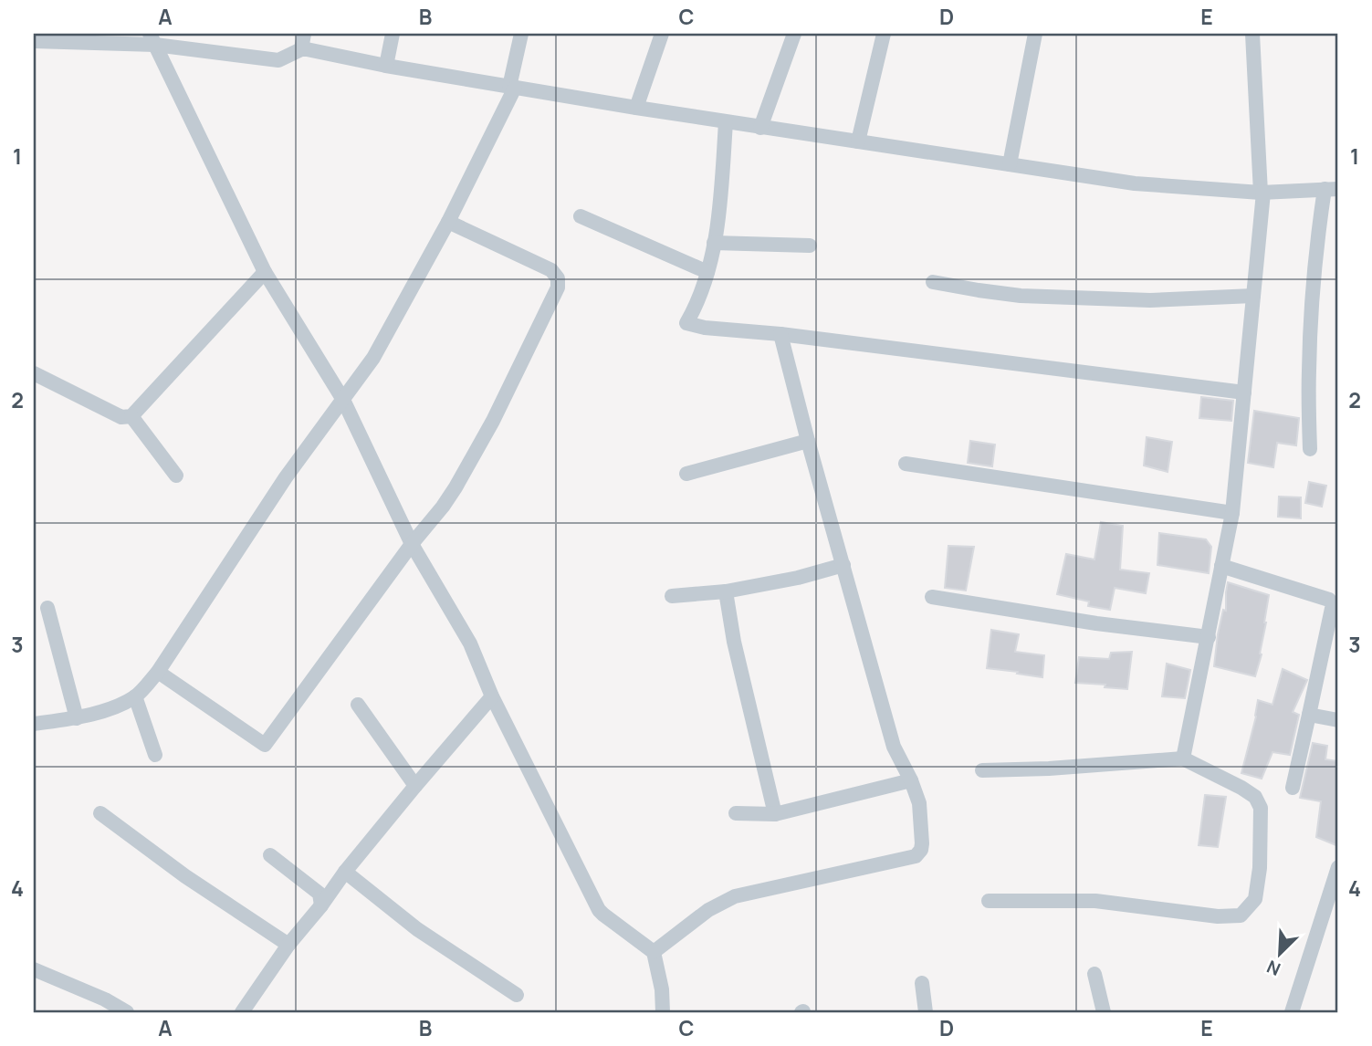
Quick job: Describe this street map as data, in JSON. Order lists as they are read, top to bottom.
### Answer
{
  "north": "bottom left",
  "grid": {
    "columns": [
      "A",
      "B",
      "C",
      "D",
      "E"
    ],
    "rows": [
      "1",
      "2",
      "3",
      "4"
    ]
  }
}
